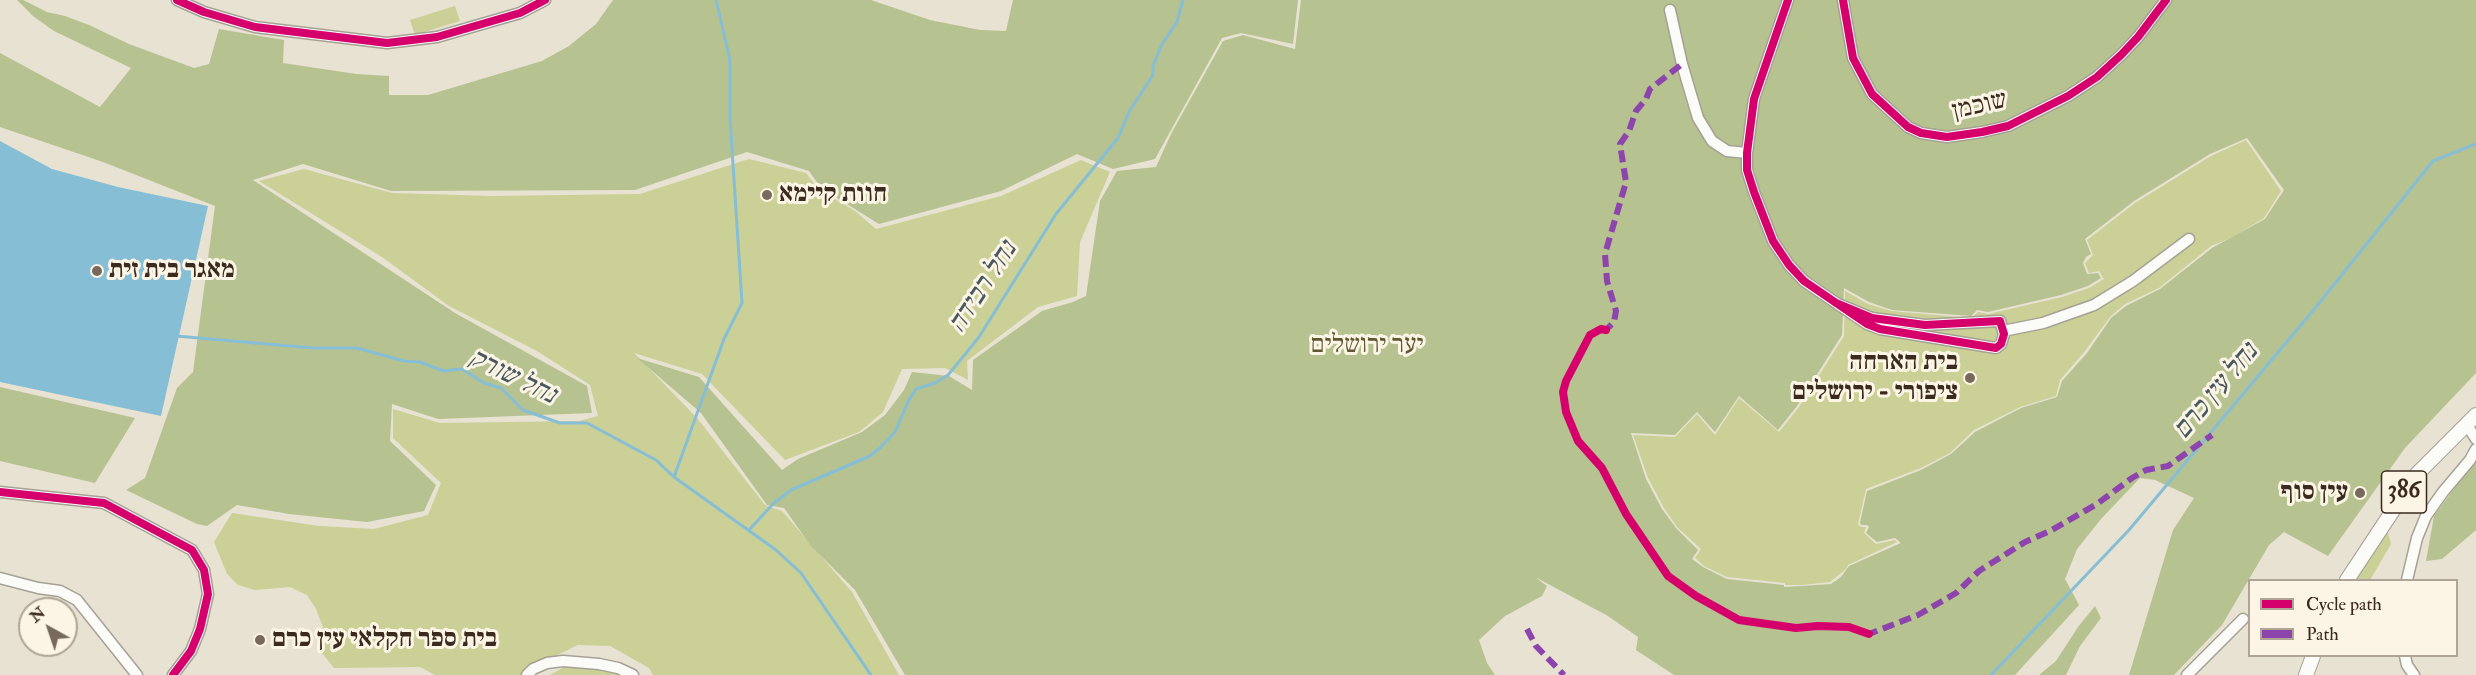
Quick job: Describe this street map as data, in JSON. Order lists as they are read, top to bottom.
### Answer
{
  "streets": {
    "main road": ["386"],
    "street": ["שוכמן"]
  },
  "water": ["נחל רבידה", "נחל שורק", "נחל עין כרם"],
  "parks": ["יער ירושלים"],
  "places": [
    "חוות קיימא",
    "מאגר בית זית",
    "בית הארחה ציפורי - ירושלים",
    "עין סוף",
    "בית ספר חקלאי עין כרם"
  ],
  "legend": ["Cycle path", "Path"],
  "north": "top left"
}
